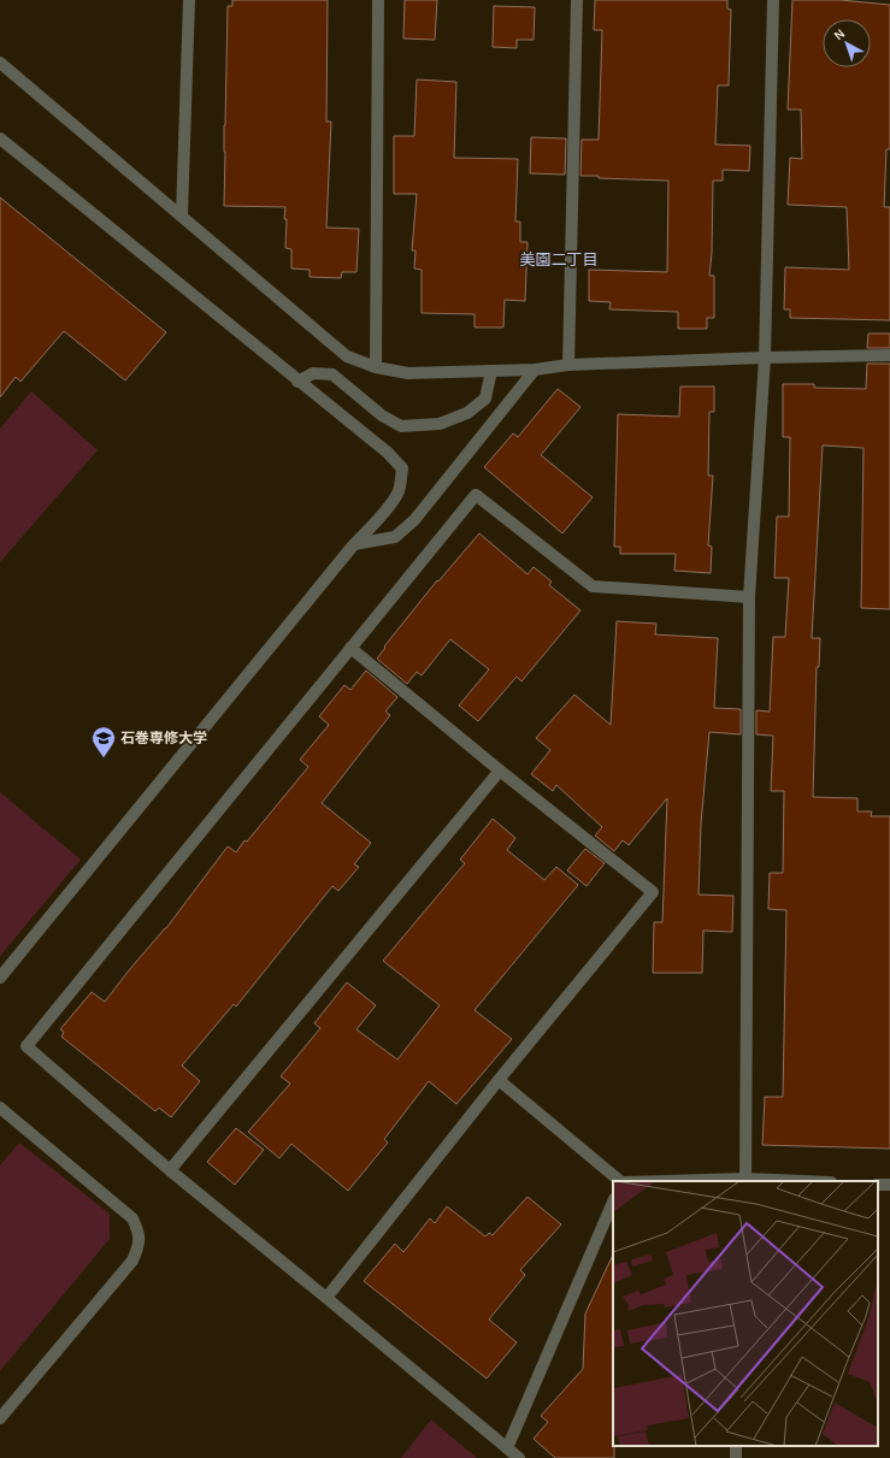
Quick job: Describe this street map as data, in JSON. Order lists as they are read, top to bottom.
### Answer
{
  "districts": ["美園二丁目"],
  "places": {
    "school or university": ["石巻専修大学"]
  },
  "north": "top left"
}
